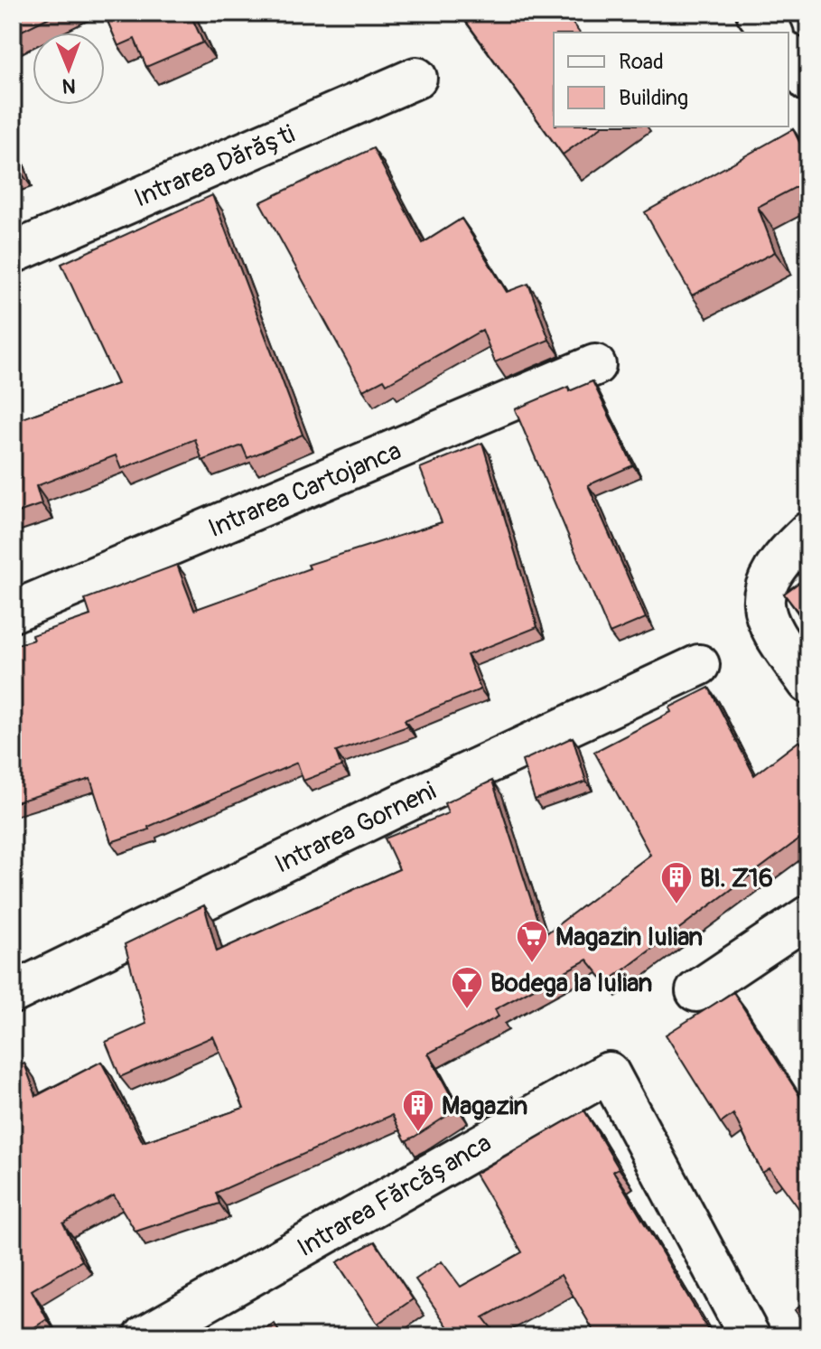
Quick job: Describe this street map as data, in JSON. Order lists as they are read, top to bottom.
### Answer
{
  "streets": {
    "street": [
      "Intrarea Dărăști",
      "Intrarea Cartojanca",
      "Intrarea Gorneni",
      "Intrarea Fărcășanca"
    ]
  },
  "places": {
    "building": ["Bl. Z16", "Magazin"],
    "supermarket": ["Magazin Iulian"],
    "bar": ["Bodega la Iulian"]
  },
  "legend": ["Road", "Building"],
  "north": "bottom"
}
